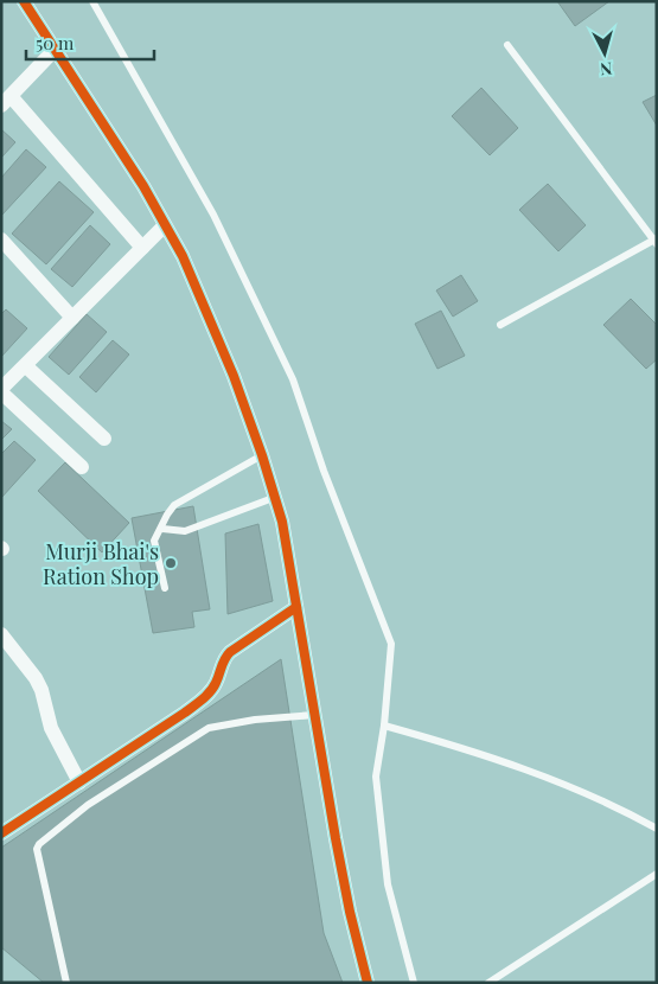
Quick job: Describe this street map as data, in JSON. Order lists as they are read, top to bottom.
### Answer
{
  "places": ["Murji Bhai's Ration Shop"],
  "scale_bar": "50 m",
  "north": "bottom"
}
